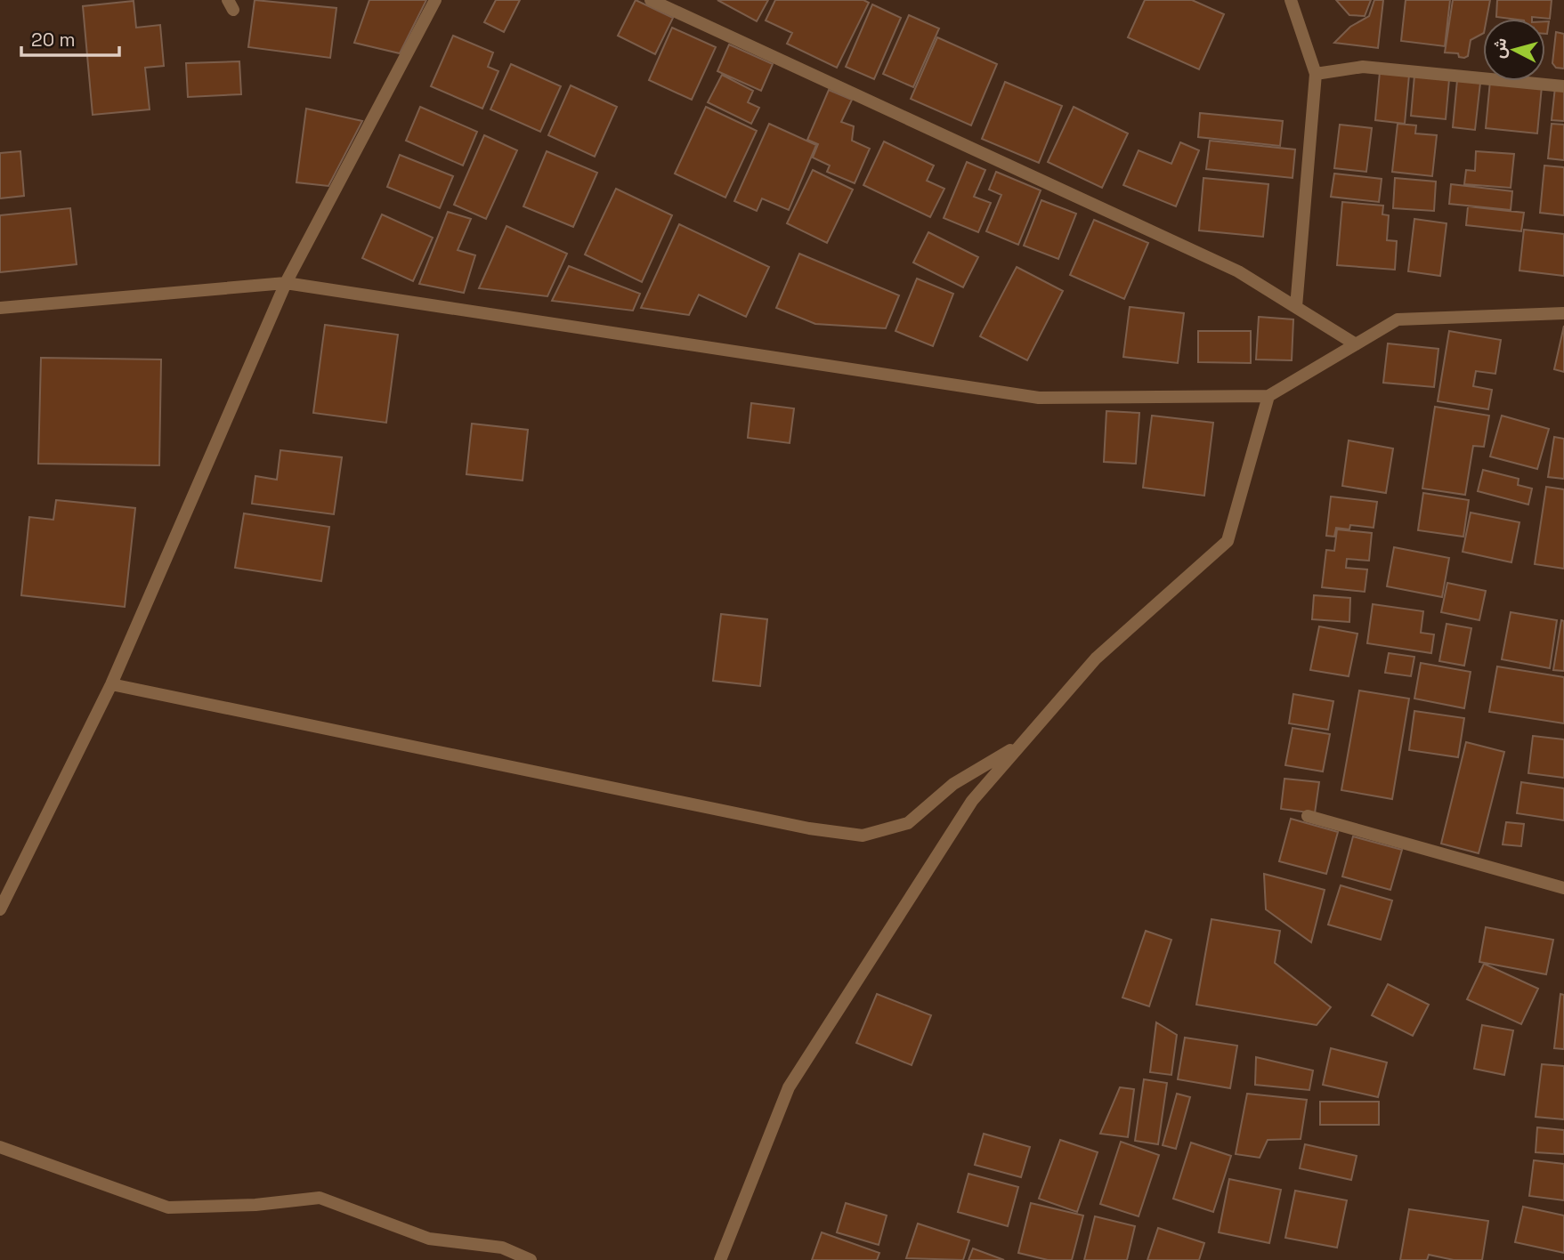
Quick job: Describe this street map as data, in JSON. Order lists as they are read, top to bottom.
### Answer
{
  "scale_bar": "20 m",
  "north": "left"
}
